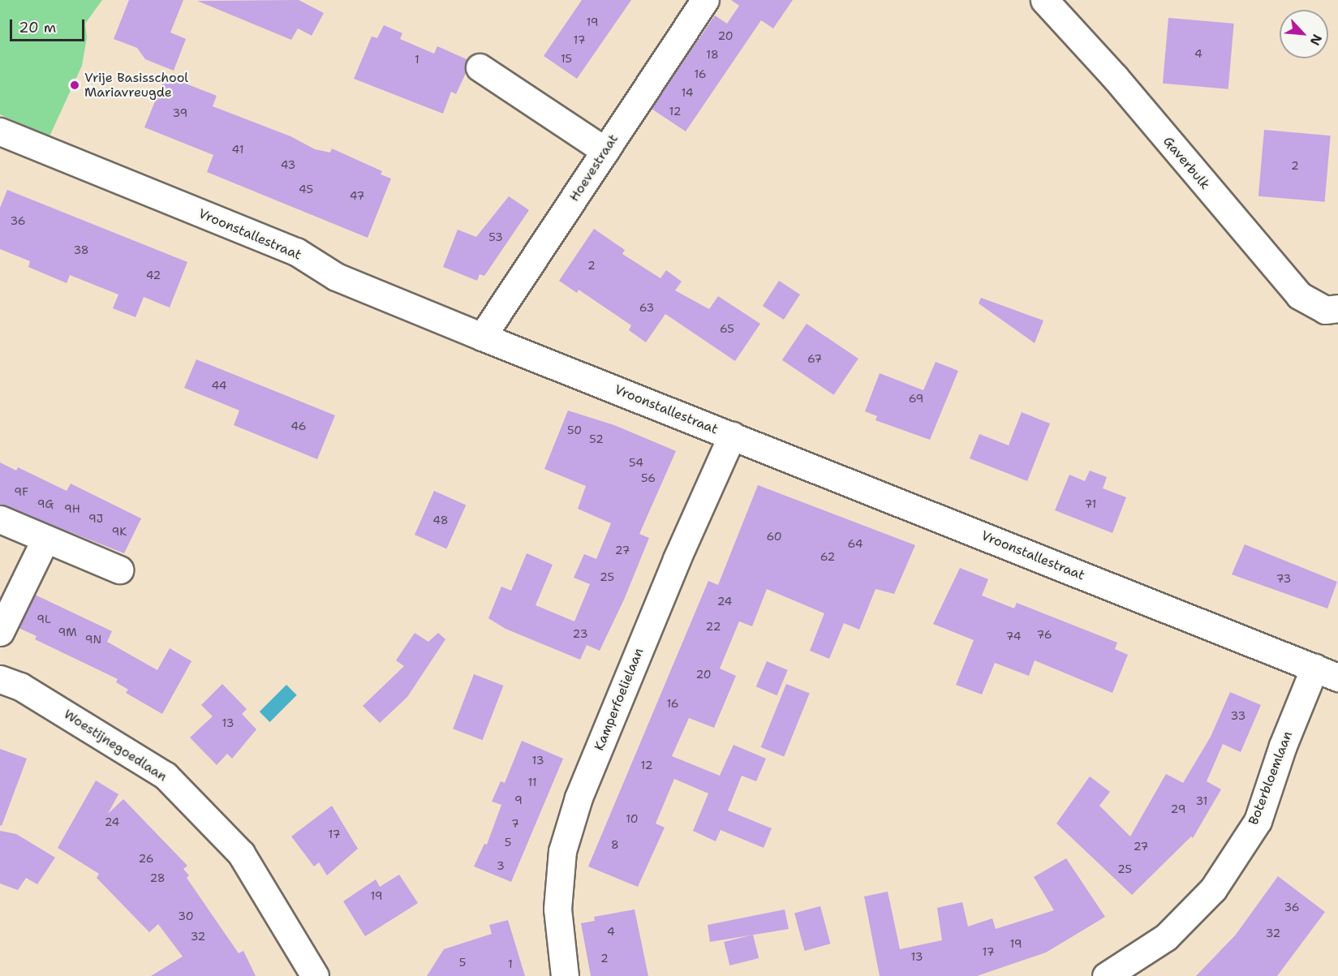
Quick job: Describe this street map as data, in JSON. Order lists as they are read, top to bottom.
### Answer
{
  "streets": {
    "street": [
      "Gaverbulk",
      "Hoevestraat",
      "Vroonstallestraat",
      "Kamperfoelielaan",
      "Woestijnegoedlaan",
      "Boterbloemlaan"
    ]
  },
  "crossings": [
    ["Hoevestraat", "Vroonstallestraat"],
    ["Vroonstallestraat", "Kamperfoelielaan"],
    ["Vroonstallestraat", "Boterbloemlaan"]
  ],
  "places": ["Vrije Basisschool Mariavreugde"],
  "house_numbers": [
    "19",
    "20",
    "17",
    "4",
    "18",
    "15",
    "1",
    "16",
    "14",
    "12",
    "39",
    "41",
    "43",
    "2",
    "45",
    "47",
    "36",
    "53",
    "38",
    "2",
    "42",
    "63",
    "65",
    "67",
    "44",
    "69",
    "46",
    "50",
    "52",
    "54",
    "56",
    "9F",
    "9G",
    "71",
    "9H",
    "9J",
    "48",
    "9K",
    "60",
    "64",
    "27",
    "62",
    "25",
    "73",
    "24",
    "9L",
    "22",
    "9M",
    "23",
    "76",
    "74",
    "9N",
    "20",
    "16",
    "33",
    "13",
    "13",
    "12",
    "11",
    "9",
    "31",
    "29",
    "10",
    "24",
    "7",
    "17",
    "5",
    "8",
    "27",
    "26",
    "3",
    "25",
    "28",
    "19",
    "36",
    "30",
    "4",
    "32",
    "32",
    "19",
    "17",
    "13",
    "2",
    "5",
    "1"
  ],
  "scale_bar": "20 m",
  "north": "bottom right"
}
